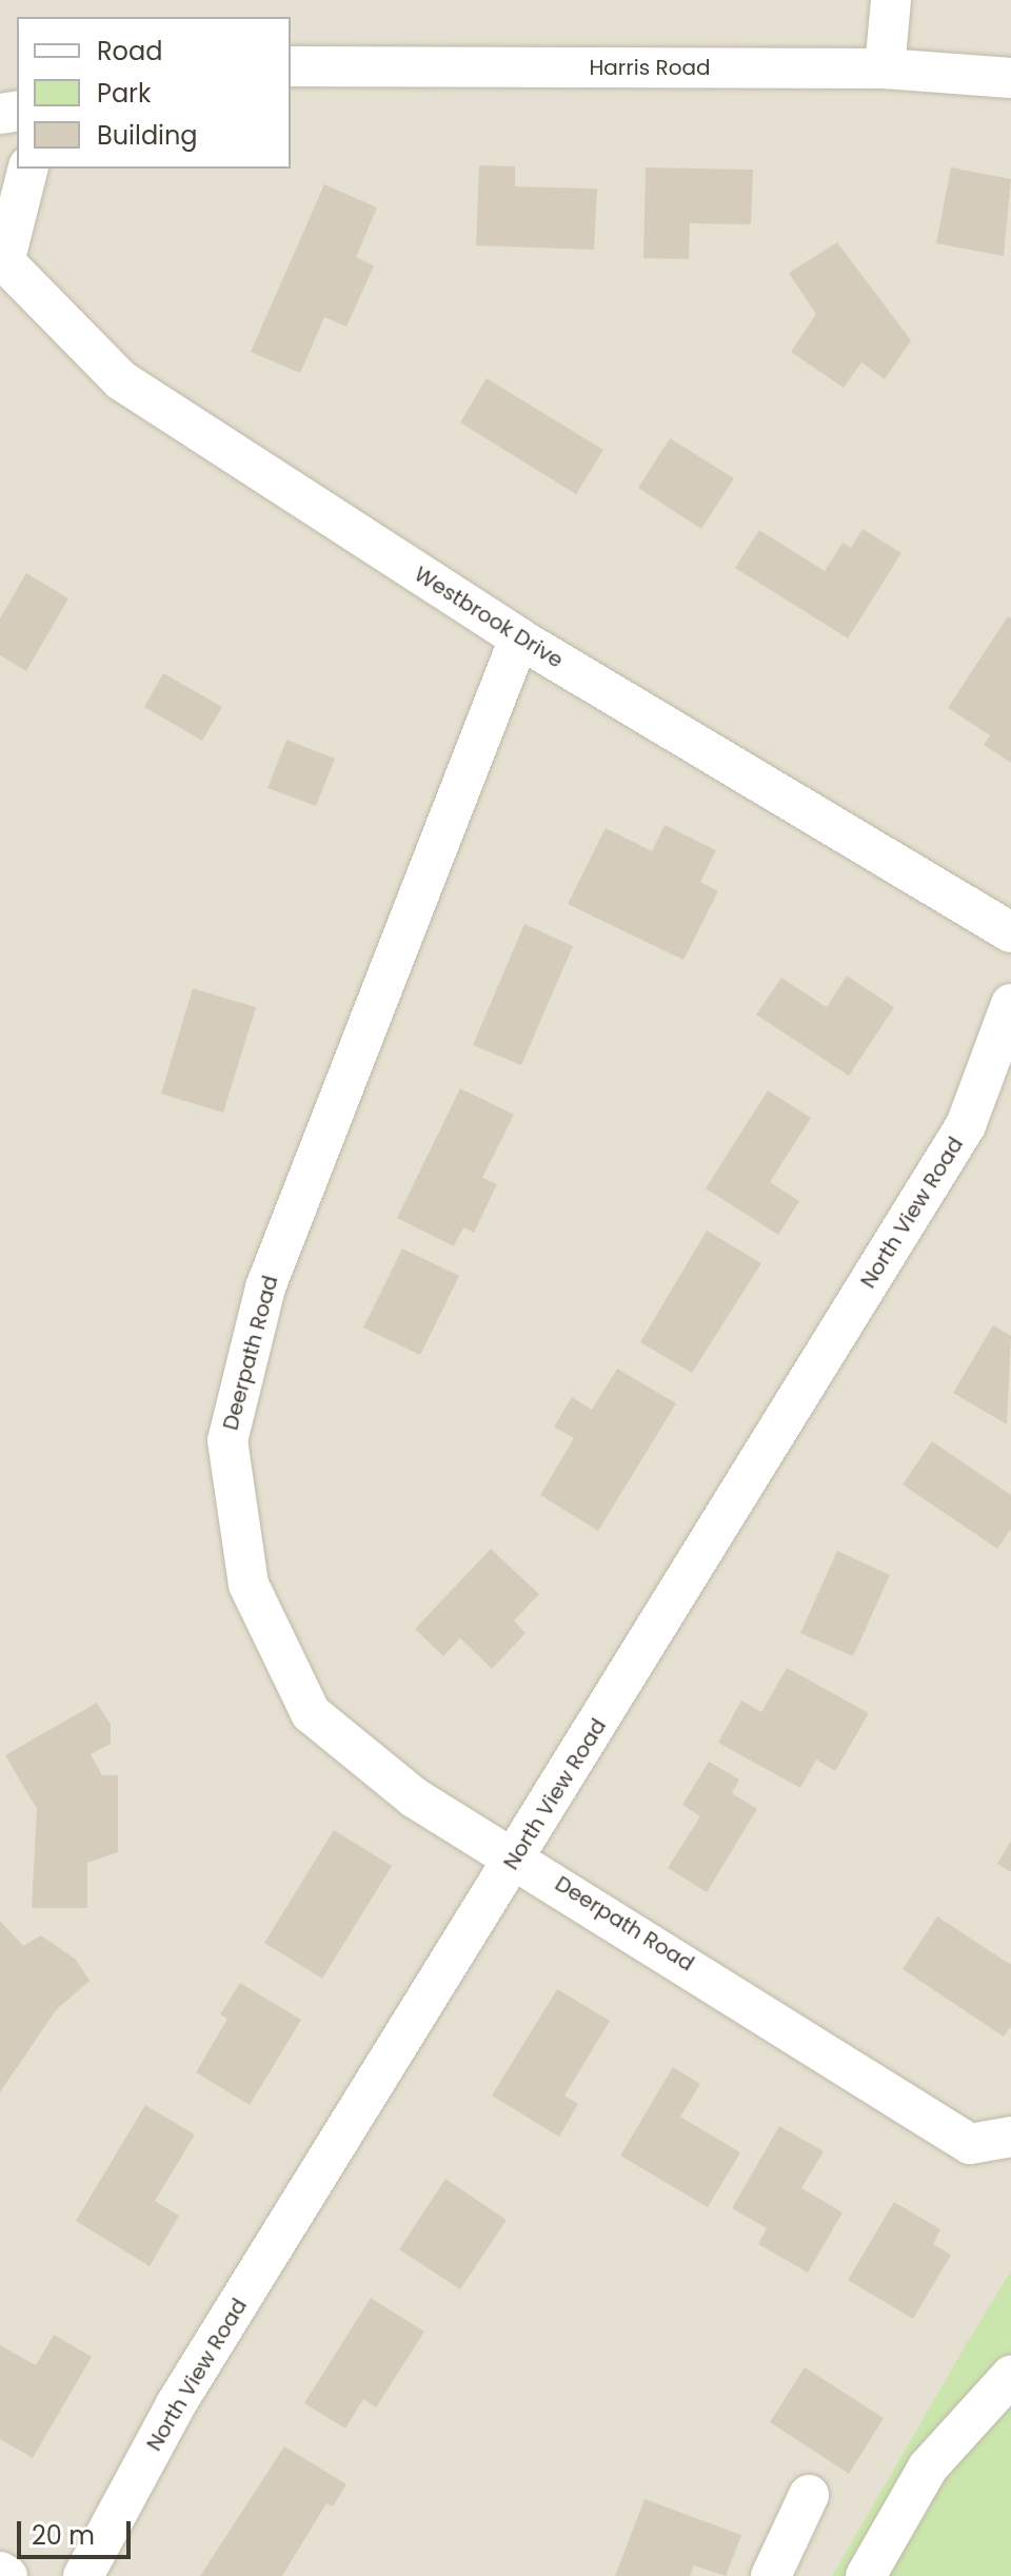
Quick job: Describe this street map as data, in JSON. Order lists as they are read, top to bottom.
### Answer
{
  "streets": {
    "street": [
      "Harris Road",
      "Westbrook Drive",
      "North View Road",
      "Deerpath Road"
    ]
  },
  "crossings": [
    ["Westbrook Drive", "Deerpath Road"],
    ["North View Road", "Deerpath Road"]
  ],
  "legend": ["Road", "Park", "Building"],
  "scale_bar": "20 m"
}
